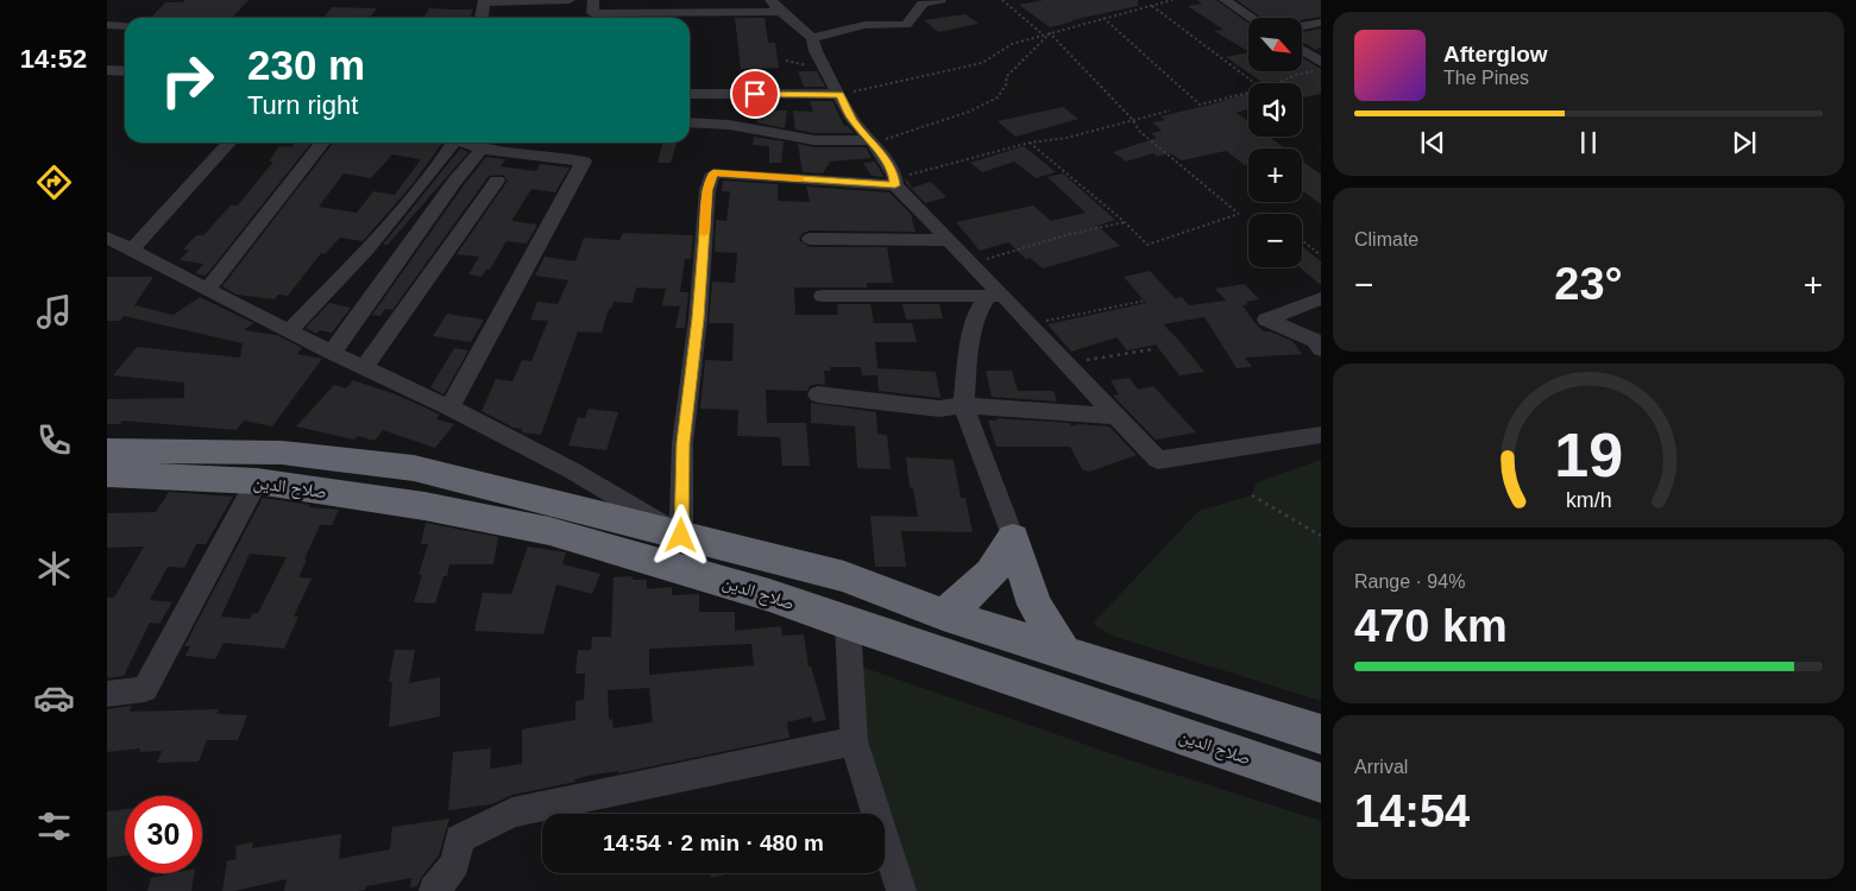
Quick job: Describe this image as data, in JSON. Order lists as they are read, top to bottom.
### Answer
{
  "streets": {
    "highway": ["صلاح الدين"]
  },
  "north": "bottom right",
  "page": {
    "tabs": "14:52",
    "map_buttons": ["+", "−"],
    "turn": ["230 m", "Turn right"],
    "song": ["Afterglow", "The Pines"],
    "tile": [
      "Climate",
      ["Range · 94%", "470 km"],
      ["Arrival", "14:54"]
    ],
    "heat": ["−", "23°", "+"],
    "limit": "30",
    "trip": "14:54 · 2 min · 480 m",
    "gauge": ["19", "km/h"]
  }
}
